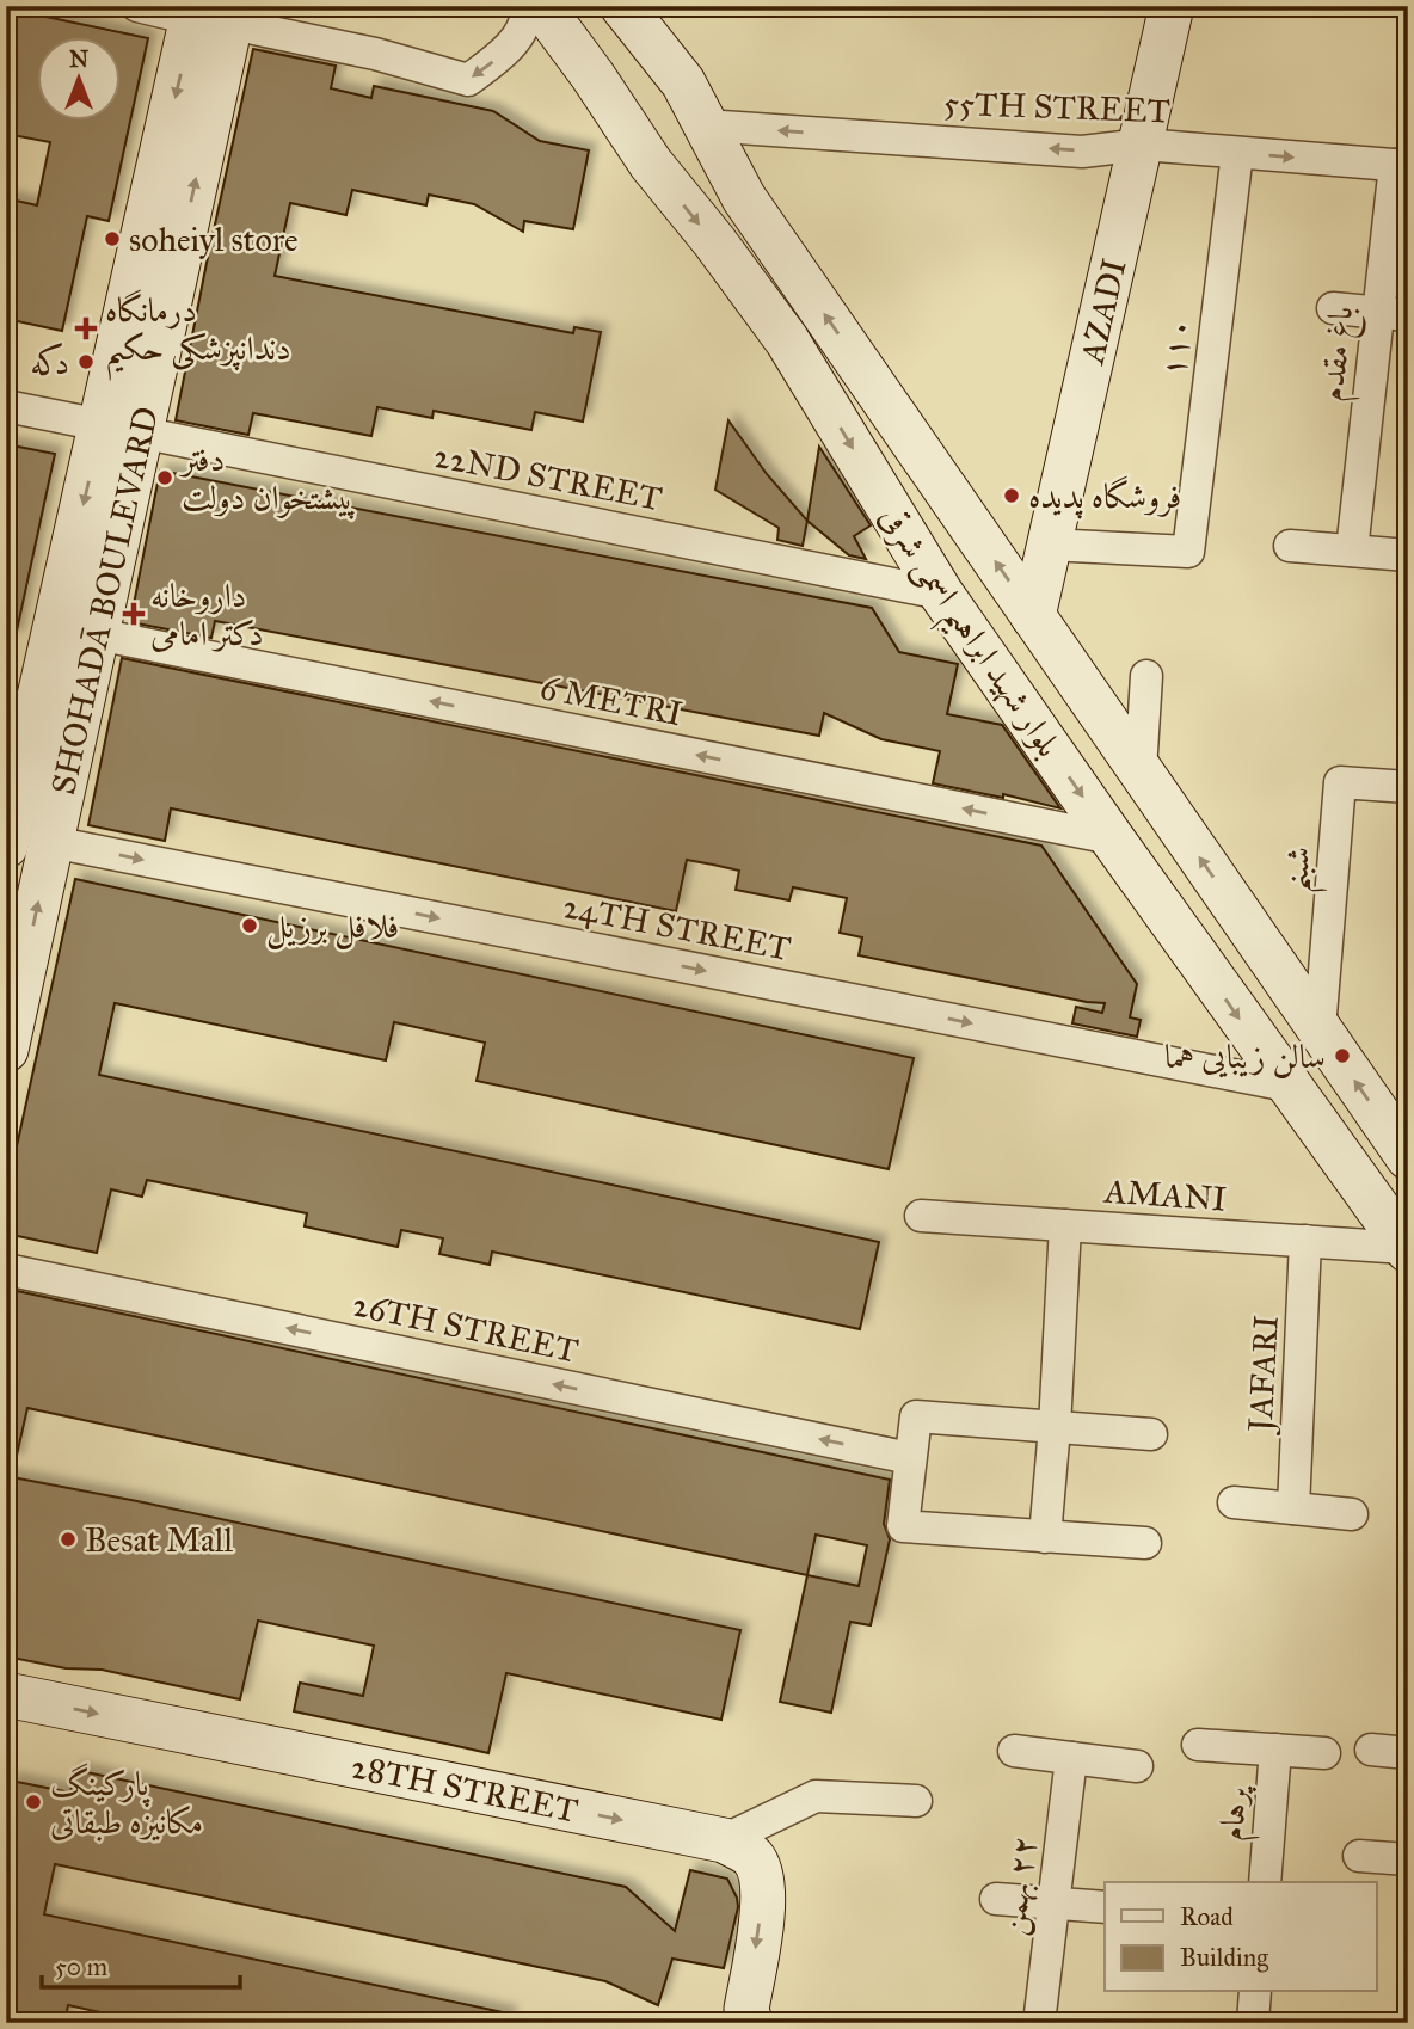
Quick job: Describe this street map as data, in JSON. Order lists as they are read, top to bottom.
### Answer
{
  "streets": {
    "main road": [
      "AZADI",
      "SHOHADĀ BOULEVARD",
      "بلوار شهید ابراهیم اسمی شرقی",
      "28TH STREET"
    ],
    "street": [
      "55TH STREET",
      "۱۱۰",
      "باغ مقدم",
      "22ND STREET",
      "6 METRI",
      "شبنم",
      "24TH STREET",
      "AMANI",
      "26TH STREET",
      "JAFARI",
      "پرهام",
      "٢٢ بهمن"
    ]
  },
  "crossings": [
    ["55TH STREET", "AZADI"],
    ["55TH STREET", "۱۱۰"],
    ["55TH STREET", "باغ مقدم"],
    ["55TH STREET", "بلوار شهید ابراهیم اسمی شرقی"],
    ["AZADI", "۱۱۰"],
    ["AZADI", "بلوار شهید ابراهیم اسمی شرقی"],
    ["22ND STREET", "SHOHADĀ BOULEVARD"],
    ["22ND STREET", "بلوار شهید ابراهیم اسمی شرقی"],
    ["SHOHADĀ BOULEVARD", "6 METRI"],
    ["SHOHADĀ BOULEVARD", "24TH STREET"],
    ["بلوار شهید ابراهیم اسمی شرقی", "6 METRI"],
    ["بلوار شهید ابراهیم اسمی شرقی", "شبنم"],
    ["بلوار شهید ابراهیم اسمی شرقی", "24TH STREET"],
    ["بلوار شهید ابراهیم اسمی شرقی", "AMANI"],
    ["AMANI", "JAFARI"]
  ],
  "one_way": [
    "6 METRI",
    "24TH STREET",
    "26TH STREET",
    "28TH STREET"
  ],
  "places": {
    "other": [
      "soheiyl store",
      "دکه",
      "دفتر پیشتخوان دولت",
      "فروشگاه پدیده",
      "فلافل برزیل",
      "سالن زیبایی هما",
      "Besat Mall",
      "پارکینگ مکانیزه طبقاتی"
    ],
    "health": ["درمانگاه دندانپزشکی حکیم", "داروخانه دکتر امامی"]
  },
  "legend": ["Road", "Building"],
  "scale_bar": "50 m",
  "north": "top"
}
